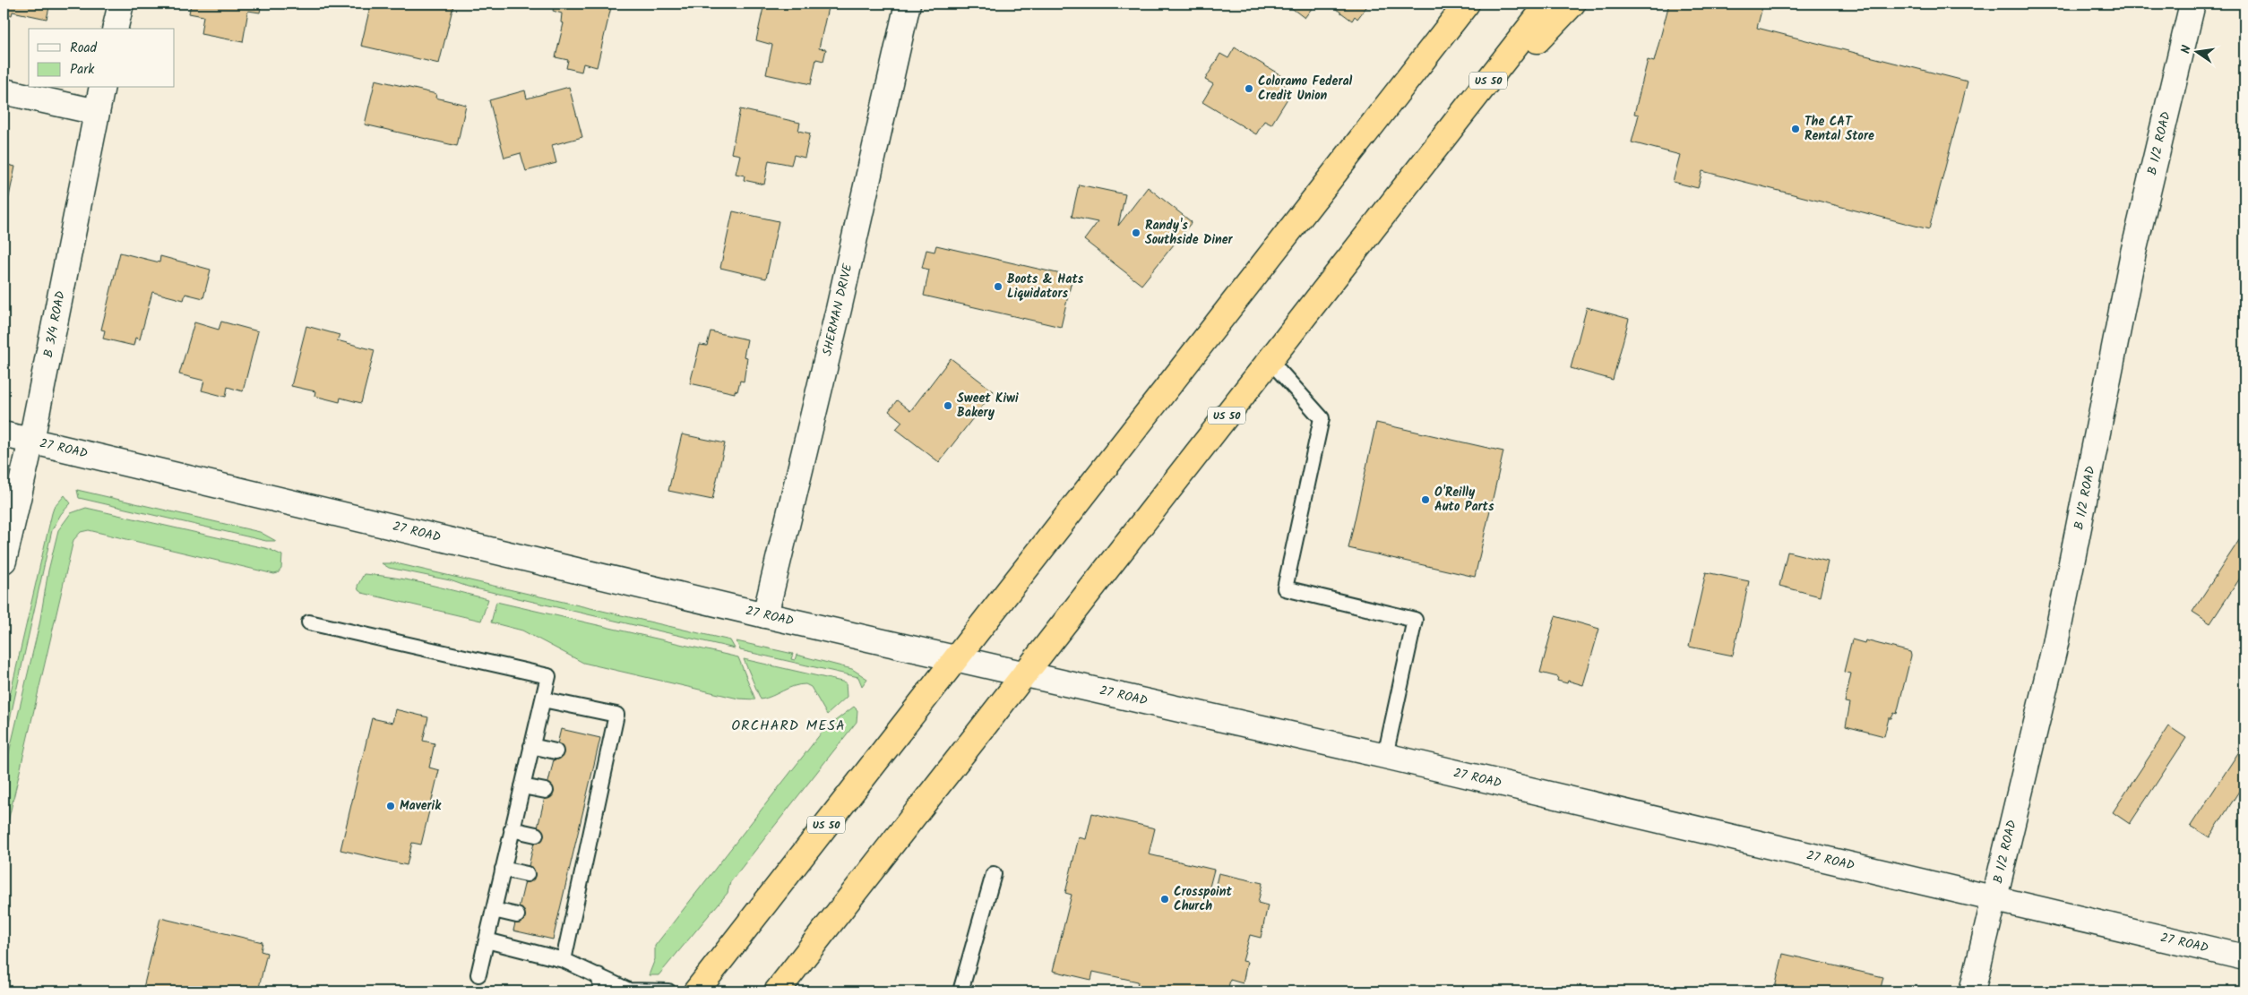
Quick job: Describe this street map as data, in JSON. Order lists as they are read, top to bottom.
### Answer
{
  "streets": {
    "highway": ["US 50"],
    "street": [
      "B 1/2 ROAD",
      "SHERMAN DRIVE",
      "B 3/4 ROAD",
      "27 ROAD"
    ]
  },
  "crossings": [
    ["US 50", "27 ROAD"],
    ["B 1/2 ROAD", "27 ROAD"],
    ["SHERMAN DRIVE", "27 ROAD"],
    ["B 3/4 ROAD", "27 ROAD"]
  ],
  "districts": ["ORCHARD MESA"],
  "places": [
    "Coloramo Federal Credit Union",
    "The CAT Rental Store",
    "Randy's Southside Diner",
    "Boots & Hats Liquidators",
    "Sweet Kiwi Bakery",
    "O'Reilly Auto Parts",
    "Maverik",
    "Crosspoint Church"
  ],
  "legend": ["Road", "Park"],
  "north": "left"
}
